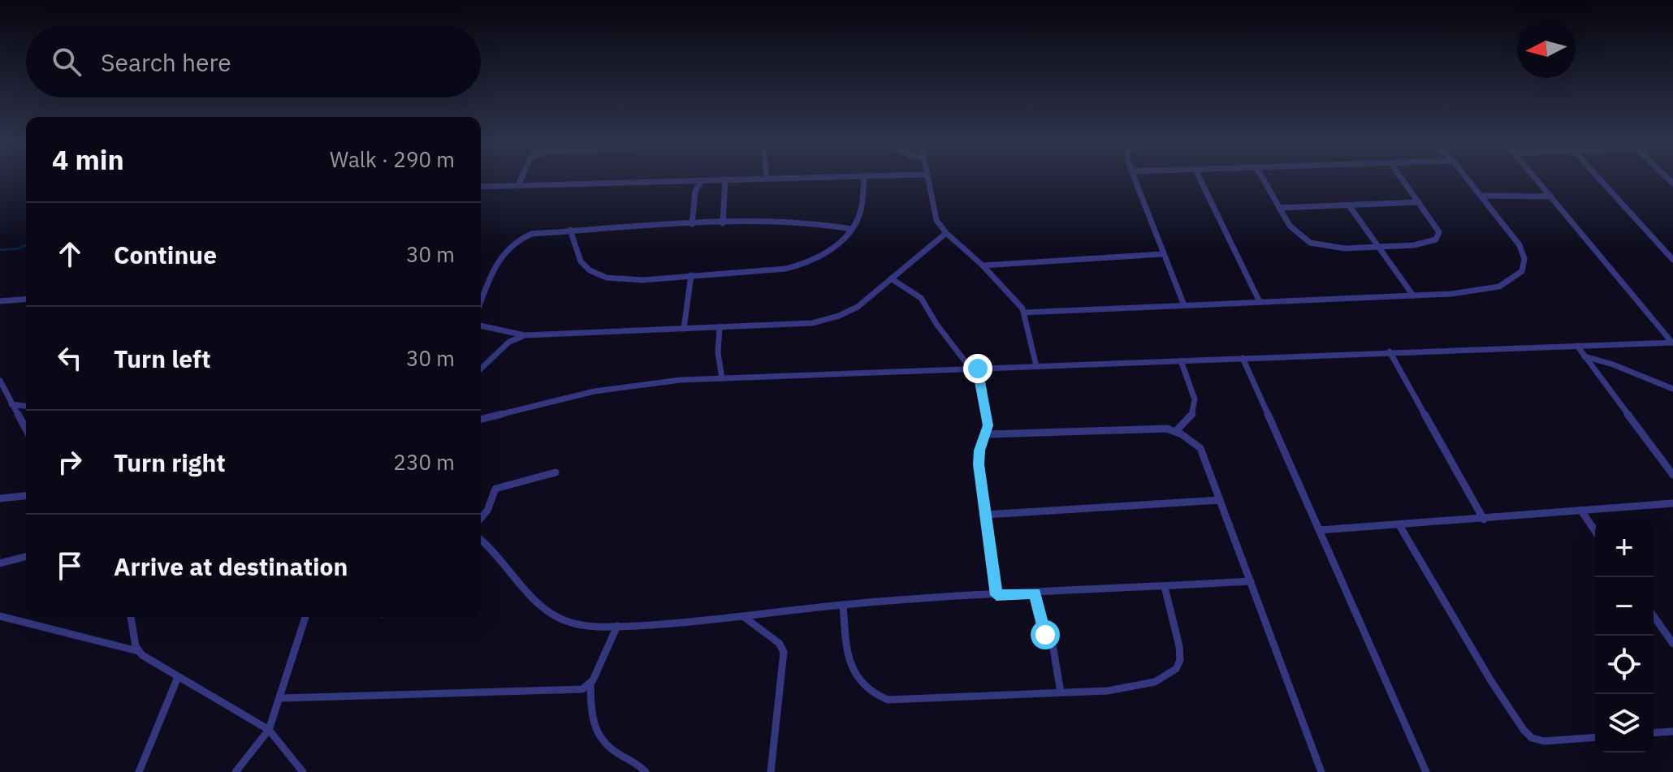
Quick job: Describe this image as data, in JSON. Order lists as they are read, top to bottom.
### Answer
{
  "north": "left",
  "page": {
    "search": "Search here",
    "heading": ["4 min", "Walk · 290 m"],
    "list": [
      ["Continue", "30 m"],
      ["Turn left", "30 m"],
      ["Turn right", "230 m"],
      "Arrive at destination"
    ],
    "map_buttons": ["+", "−"]
  }
}
